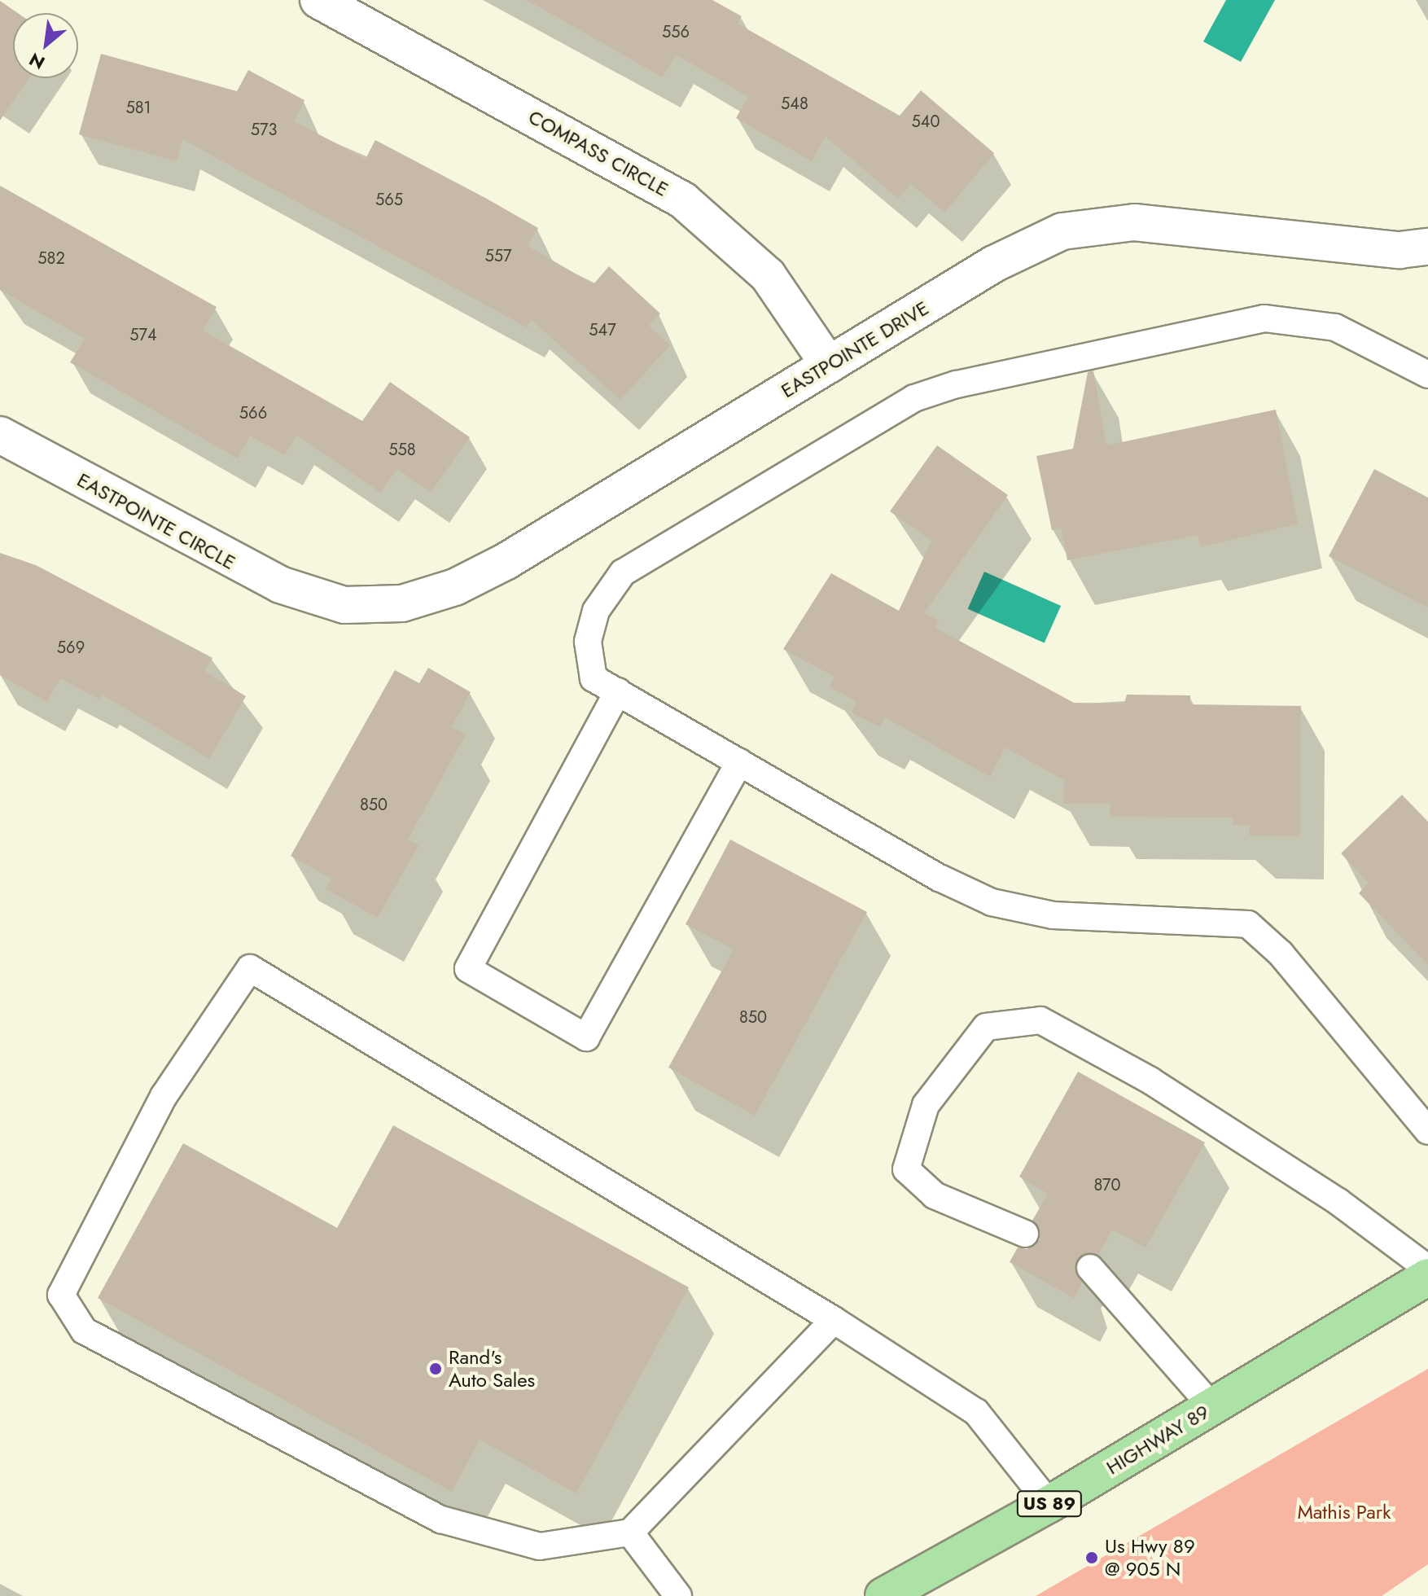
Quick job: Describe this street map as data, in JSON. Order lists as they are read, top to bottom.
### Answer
{
  "streets": {
    "main road": ["HIGHWAY 89", "US 89"],
    "street": ["COMPASS CIRCLE", "EASTPOINTE DRIVE", "EASTPOINTE CIRCLE"]
  },
  "crossings": [
    ["COMPASS CIRCLE", "EASTPOINTE DRIVE"],
    ["EASTPOINTE DRIVE", "EASTPOINTE CIRCLE"]
  ],
  "parks": ["Mathis Park"],
  "places": ["Rand's Auto Sales", "Us Hwy 89 @ 905 N"],
  "house_numbers": [
    "556",
    "548",
    "581",
    "540",
    "573",
    "565",
    "557",
    "582",
    "547",
    "574",
    "566",
    "558",
    "569",
    "850",
    "850",
    "870"
  ],
  "north": "bottom left"
}
